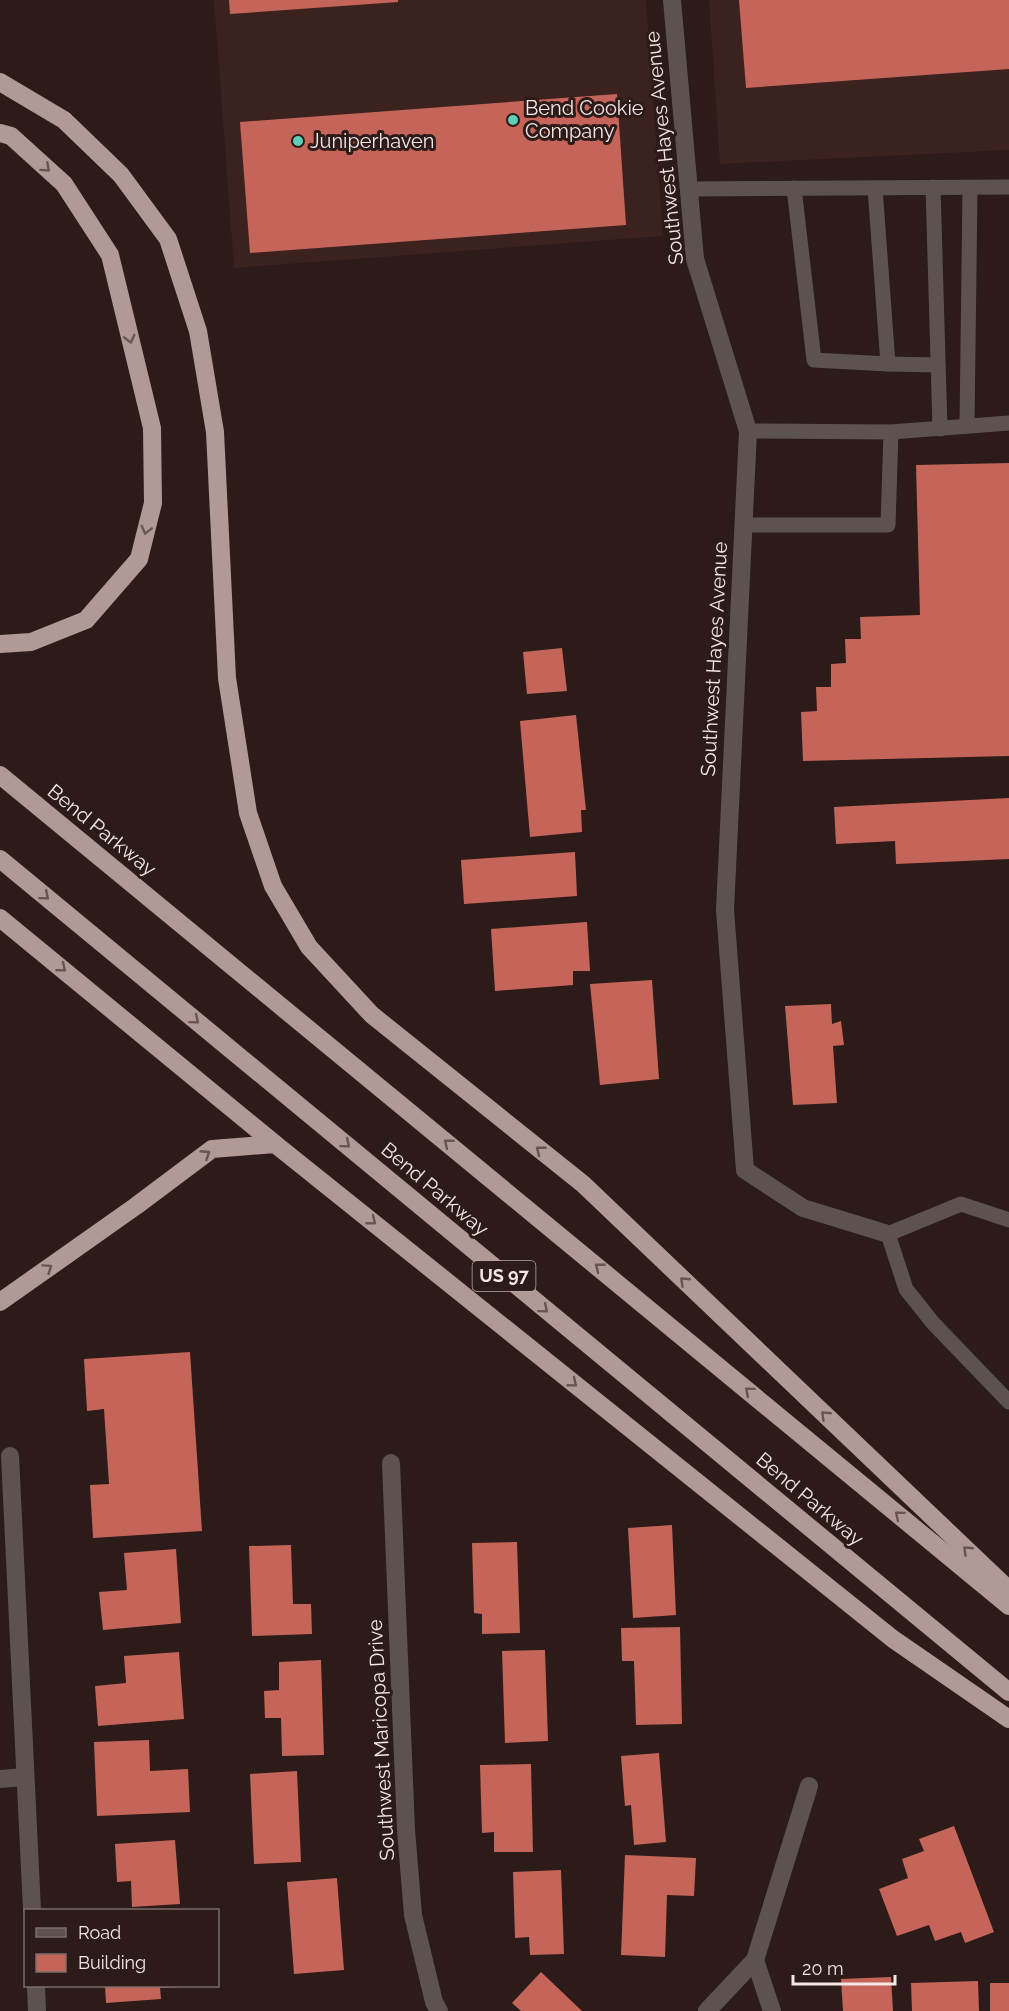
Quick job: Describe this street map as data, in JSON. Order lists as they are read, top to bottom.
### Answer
{
  "streets": {
    "highway": ["Bend Parkway", "US 97"],
    "street": ["Southwest Hayes Avenue", "Southwest Maricopa Drive"]
  },
  "places": ["Bend Cookie Company", "Juniperhaven"],
  "legend": ["Road", "Building"],
  "scale_bar": "20 m"
}
